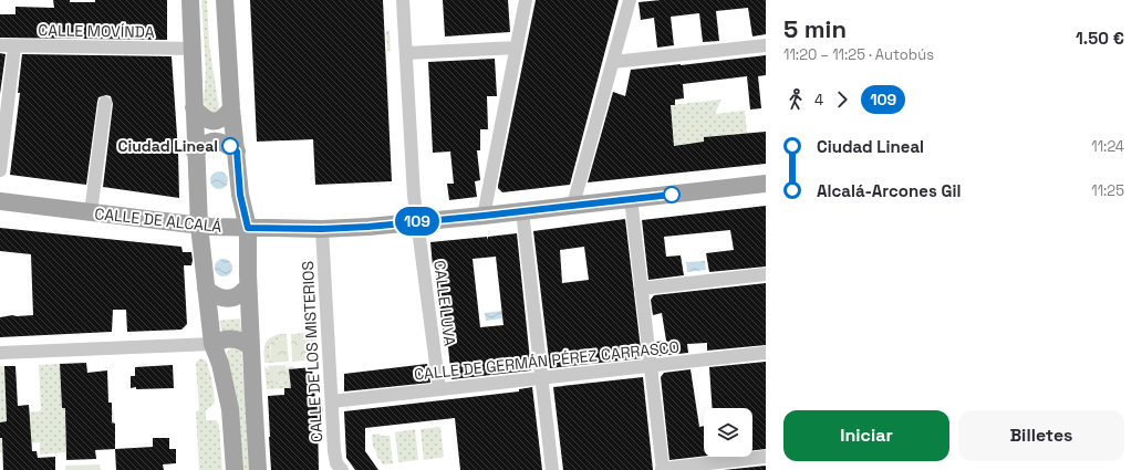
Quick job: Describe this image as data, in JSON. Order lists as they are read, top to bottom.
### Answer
{
  "streets": {
    "main road": ["CALLE DE ALCALÁ"],
    "street": [
      "CALLE MOVÍNDA",
      "CALLE LUVA",
      "CALLE DE LOS MISTERIOS",
      "CALLE DE GERMÁN PÉREZ CARRASCO"
    ]
  },
  "crossings": [
    ["CALLE DE ALCALÁ", "CALLE LUVA"],
    ["CALLE DE ALCALÁ", "CALLE DE LOS MISTERIOS"],
    ["CALLE LUVA", "CALLE DE GERMÁN PÉREZ CARRASCO"],
    ["CALLE DE LOS MISTERIOS", "CALLE DE GERMÁN PÉREZ CARRASCO"]
  ],
  "places": ["Ciudad Lineal"],
  "lines": ["bus line 109"],
  "page": {
    "on_map": "109",
    "heading": ["5 min", "11:20 – 11:25 · Autobús", "1.50 €"],
    "legs": ["4", "109"],
    "list": [
      {
        "name": "Ciudad Lineal",
        "value": "11:24"
      },
      {
        "name": "Alcalá-Arcones Gil",
        "value": "11:25"
      }
    ],
    "buttons": ["Iniciar", "Billetes"]
  }
}
